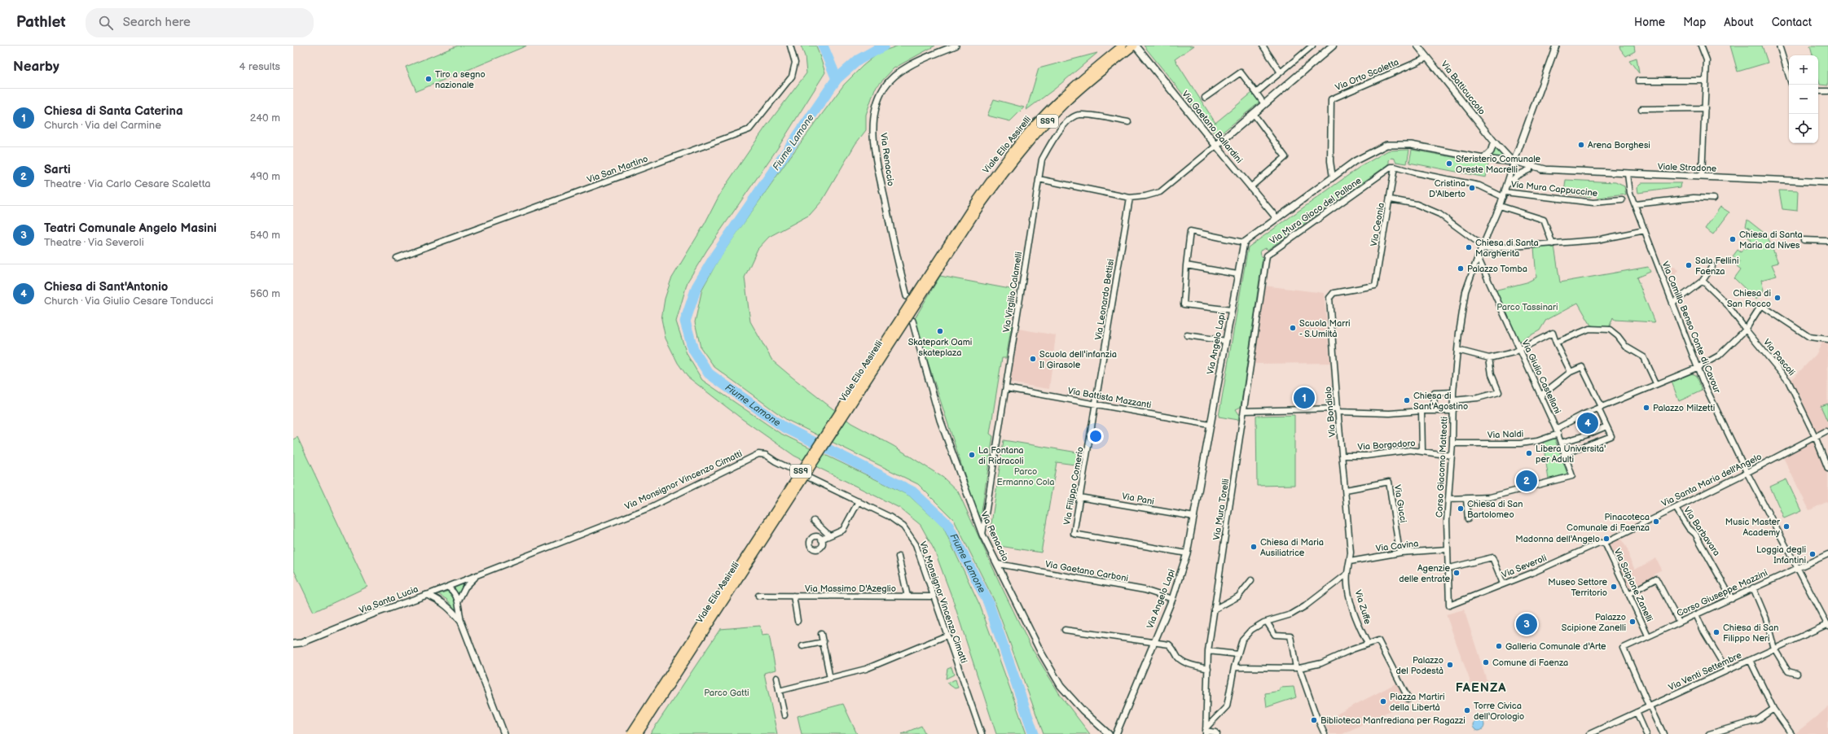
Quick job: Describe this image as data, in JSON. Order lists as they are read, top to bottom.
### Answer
{
  "streets": {
    "main road": ["SS9", "Via Gaetano Ballardini", "Viale Elio Assirelli"],
    "street": [
      "Via Orto Scaletta",
      "Via Batticuccolo",
      "Via Renaccio",
      "Viale Stradone",
      "Via San Martino",
      "Via Mura Cappuccine",
      "Via Mura Gioco del Pallone",
      "Via Ceonia",
      "Via Virgilio Calamelli",
      "Via Leonardo Bettisi",
      "Via Camillo Benso Conte di Cavour",
      "Via Angelo Lapi",
      "Via Pascoli",
      "Via Giulio Castellani",
      "Via Battista Mazzanti",
      "Via Bondiolo",
      "Via Naldi",
      "Via Borgodoro",
      "Corso Giacomo Matteotti",
      "Via Monsignor Vincenzo Cimatti",
      "Via Santa Maria dell'Angelo",
      "Via Filippo Comerio",
      "Via Pani",
      "Via Gucci",
      "Via Mura Torelli",
      "Via Barbavara",
      "Via Cavina",
      "Via Severoli",
      "Via Gaetano Carboni",
      "Via Scipione Zanelli",
      "Via Massimo D'Azeglio",
      "Corso Giuseppe Mazzini",
      "Via Santa Lucia",
      "Via Zuffe",
      "Via Venti Settembre"
    ]
  },
  "crossings": [
    ["Via Orto Scaletta", "Via Batticuccolo"],
    ["Via Batticuccolo", "Corso Giacomo Matteotti"],
    ["Via Gaetano Ballardini", "Viale Elio Assirelli"],
    ["Via Renaccio", "Via Virgilio Calamelli"],
    ["Via Renaccio", "Via Gaetano Carboni"],
    ["Viale Stradone", "Via Camillo Benso Conte di Cavour"],
    ["Via Mura Cappuccine", "Corso Giacomo Matteotti"],
    ["Via Mura Gioco del Pallone", "Via Ceonia"],
    ["Via Mura Gioco del Pallone", "Via Mura Torelli"],
    ["Via Ceonia", "Via Bondiolo"],
    ["Via Virgilio Calamelli", "Via Battista Mazzanti"],
    ["Via Leonardo Bettisi", "Via Battista Mazzanti"],
    ["Via Leonardo Bettisi", "Via Filippo Comerio"],
    ["Via Camillo Benso Conte di Cavour", "Via Naldi"],
    ["Via Camillo Benso Conte di Cavour", "Via Santa Maria dell'Angelo"],
    ["Via Camillo Benso Conte di Cavour", "Corso Giuseppe Mazzini"],
    ["Via Camillo Benso Conte di Cavour", "Via Venti Settembre"],
    ["Via Angelo Lapi", "Via Battista Mazzanti"],
    ["Via Angelo Lapi", "Via Filippo Comerio"],
    ["Via Angelo Lapi", "Via Pani"],
    ["Via Angelo Lapi", "Via Gaetano Carboni"],
    ["Via Pascoli", "Via Naldi"],
    ["Via Pascoli", "Via Santa Maria dell'Angelo"],
    ["Via Giulio Castellani", "Via Naldi"],
    ["Via Giulio Castellani", "Corso Giacomo Matteotti"],
    ["Via Battista Mazzanti", "Via Filippo Comerio"],
    ["Via Bondiolo", "Via Borgodoro"],
    ["Via Bondiolo", "Via Gucci"],
    ["Via Bondiolo", "Via Cavina"],
    ["Via Bondiolo", "Via Zuffe"],
    ["Via Naldi", "Corso Giacomo Matteotti"],
    ["Via Borgodoro", "Corso Giacomo Matteotti"],
    ["Corso Giacomo Matteotti", "Via Cavina"],
    ["Corso Giacomo Matteotti", "Via Severoli"],
    ["Via Monsignor Vincenzo Cimatti", "Via Massimo D'Azeglio"],
    ["Via Monsignor Vincenzo Cimatti", "Via Santa Lucia"],
    ["Via Santa Maria dell'Angelo", "Via Barbavara"],
    ["Via Santa Maria dell'Angelo", "Via Severoli"],
    ["Via Santa Maria dell'Angelo", "Via Scipione Zanelli"],
    ["Via Filippo Comerio", "Via Pani"],
    ["Via Gucci", "Via Cavina"],
    ["Via Barbavara", "Corso Giuseppe Mazzini"],
    ["Via Severoli", "Via Scipione Zanelli"],
    ["Via Scipione Zanelli", "Corso Giuseppe Mazzini"],
    ["Corso Giuseppe Mazzini", "Via Venti Settembre"]
  ],
  "districts": ["FAENZA"],
  "water": ["Fiume Lamone"],
  "parks": ["Parco Tassinari", "Parco Ermanno Cola", "Parco Gatti"],
  "places": [
    "Tiro a segno nazionale",
    "Arena Borghesi",
    "Sferisterio Comunale Oreste Macrelli",
    "Cristina D'Alberto",
    "Chiesa di Santa Maria ad Nives",
    "Chiesa di Santa Margherita",
    "Sala Fellini Faenza",
    "Palazzo Tomba",
    "Chiesa di San Rocco",
    "Scuola Marri - S.Umiltà",
    "Skatepark Oami skateplaza",
    "Scuola dell'infanzia Il Girasole",
    "Chiesa di Sant'Agostino",
    "Palazzo Milzetti",
    "Libera Universita' per Adulti",
    "La Fontana di Ridracoli",
    "Chiesa di San Bartolomeo",
    "Pinacoteca Comunale di Faenza",
    "Music Master Academy",
    "Madonna dell'Angelo",
    "Chiesa di Maria Ausiliatrice",
    "Loggia degli Infantini",
    "Agenzie delle entrate",
    "Museo Settore Territorio",
    "Palazzo Scipione Zanelli",
    "Chiesa di San Filippo Neri",
    "Galleria Comunale d'Arte",
    "Comune di Faenza",
    "Palazzo del Podestà",
    "Piazza Martiri della Libertà",
    "Torre Civica dell'Orologio",
    "Biblioteca Manfrediana per Ragazzi"
  ],
  "page": {
    "header": "Pathlet",
    "search": "Search here",
    "nav": [
      "Home",
      "Map",
      "About",
      "Contact"
    ],
    "heading": ["Nearby", "4 results"],
    "map_buttons": ["+", "−"],
    "list": [
      {
        "mark": "1",
        "name": "Chiesa di Santa Caterina",
        "note": "Church · Via del Carmine",
        "value": "240 m"
      },
      {
        "mark": "2",
        "name": "Sarti",
        "note": "Theatre · Via Carlo Cesare Scaletta",
        "value": "490 m"
      },
      {
        "mark": "3",
        "name": "Teatri Comunale Angelo Masini",
        "note": "Theatre · Via Severoli",
        "value": "540 m"
      },
      {
        "mark": "4",
        "name": "Chiesa di Sant'Antonio",
        "note": "Church · Via Giulio Cesare Tonducci",
        "value": "560 m"
      }
    ],
    "pins": [
      "1",
      "4",
      "2",
      "3"
    ]
  }
}
